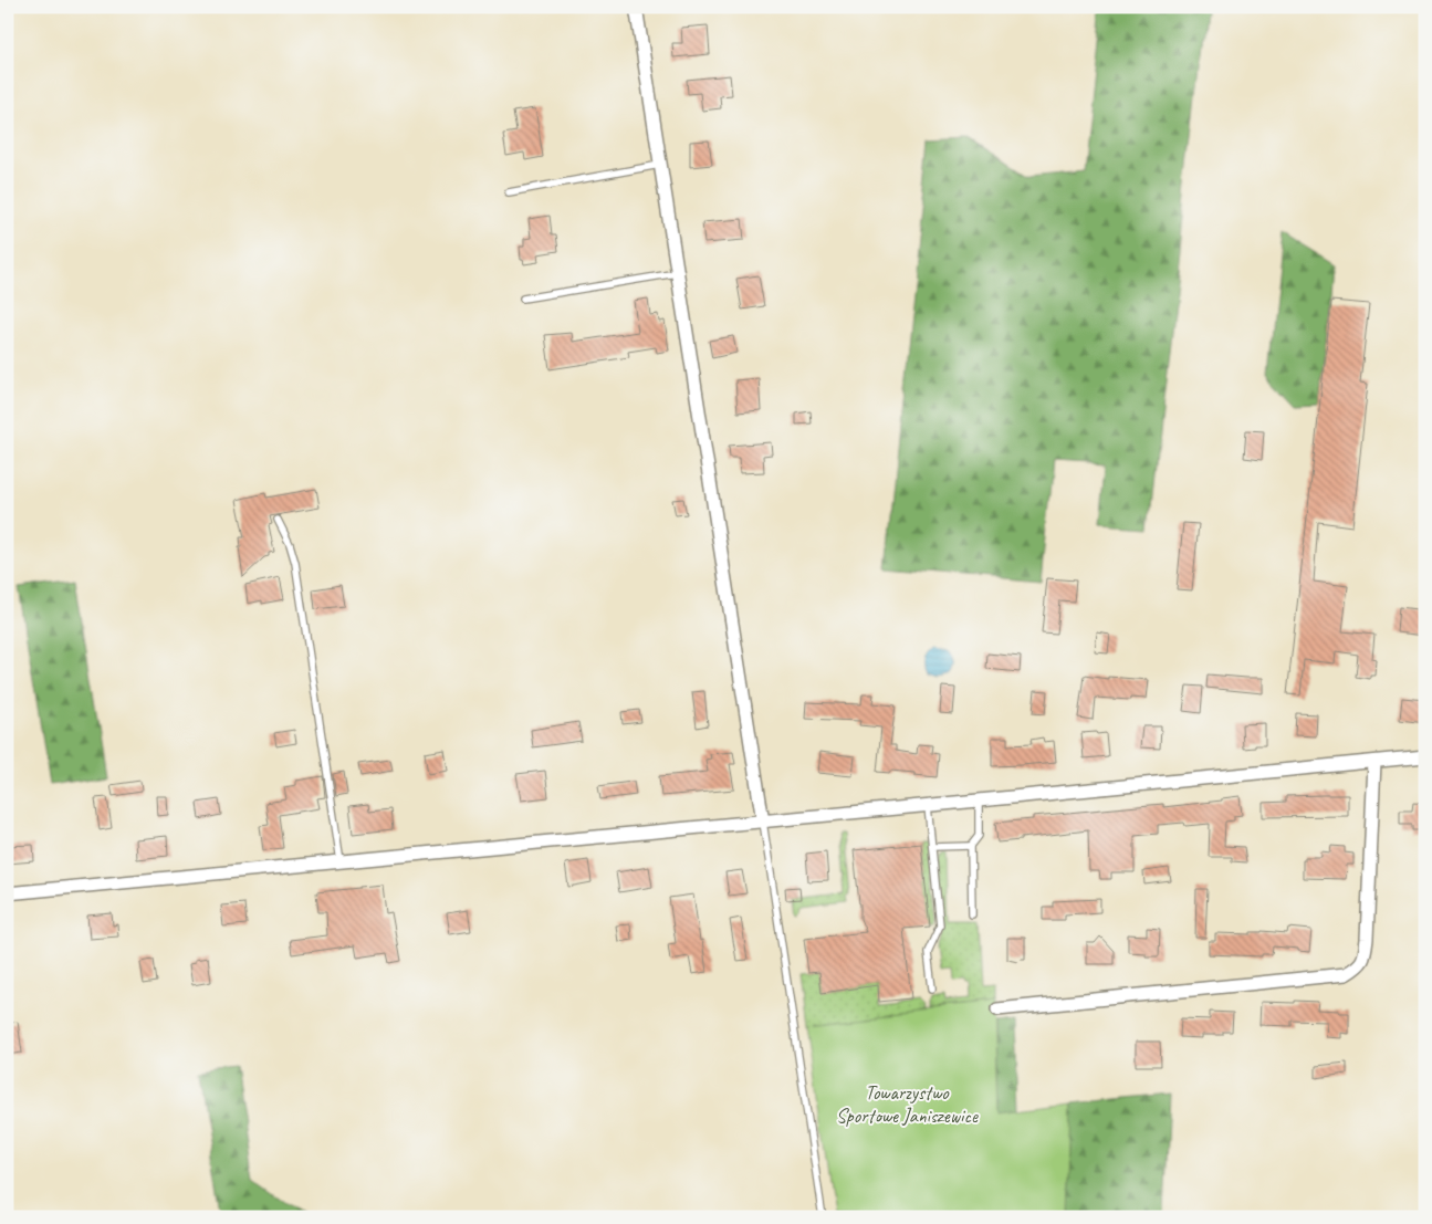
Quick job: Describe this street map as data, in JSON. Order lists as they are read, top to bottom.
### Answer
{
  "parks": ["Towarzystwo Sportowe Janiszewice"]
}
